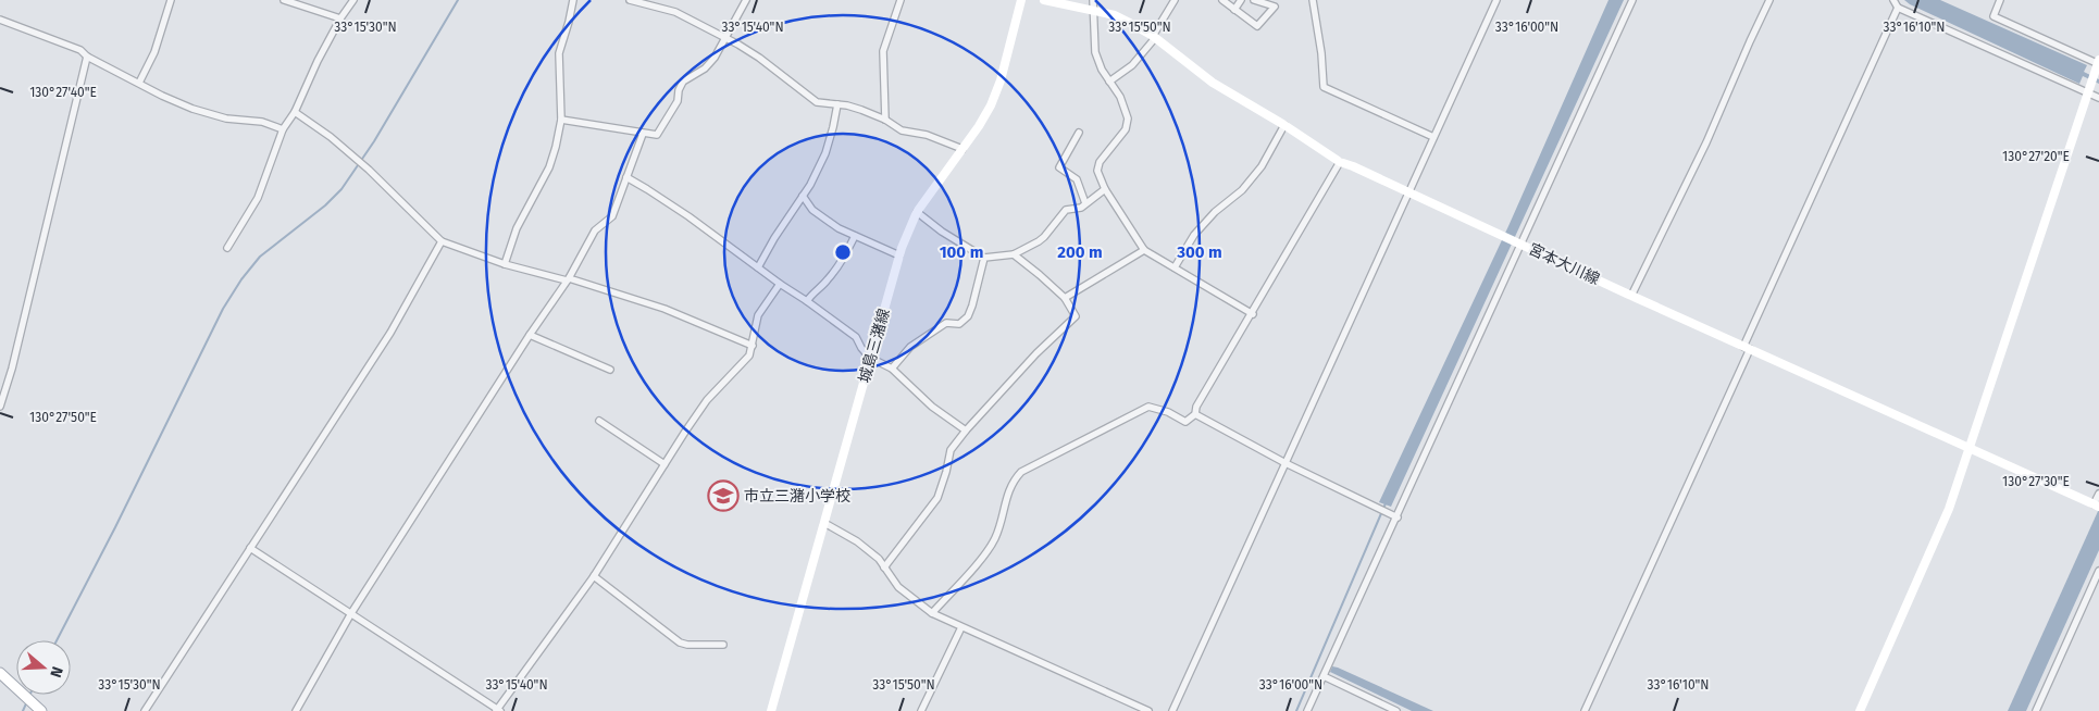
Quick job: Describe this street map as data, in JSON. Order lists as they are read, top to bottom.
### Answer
{
  "streets": {
    "main road": ["宮本大川線", "城島三潴線"]
  },
  "places": {
    "school or university": ["市立三潴小学校"]
  },
  "north": "right",
  "coordinates": [
    "33°15'30\"N",
    "33°15'40\"N",
    "33°15'50\"N",
    "33°16'00\"N",
    "33°16'10\"N",
    "130°27'40\"E",
    "130°27'20\"E",
    "130°27'50\"E",
    "130°27'30\"E"
  ],
  "rings": ["100 m", "200 m", "300 m"]
}
